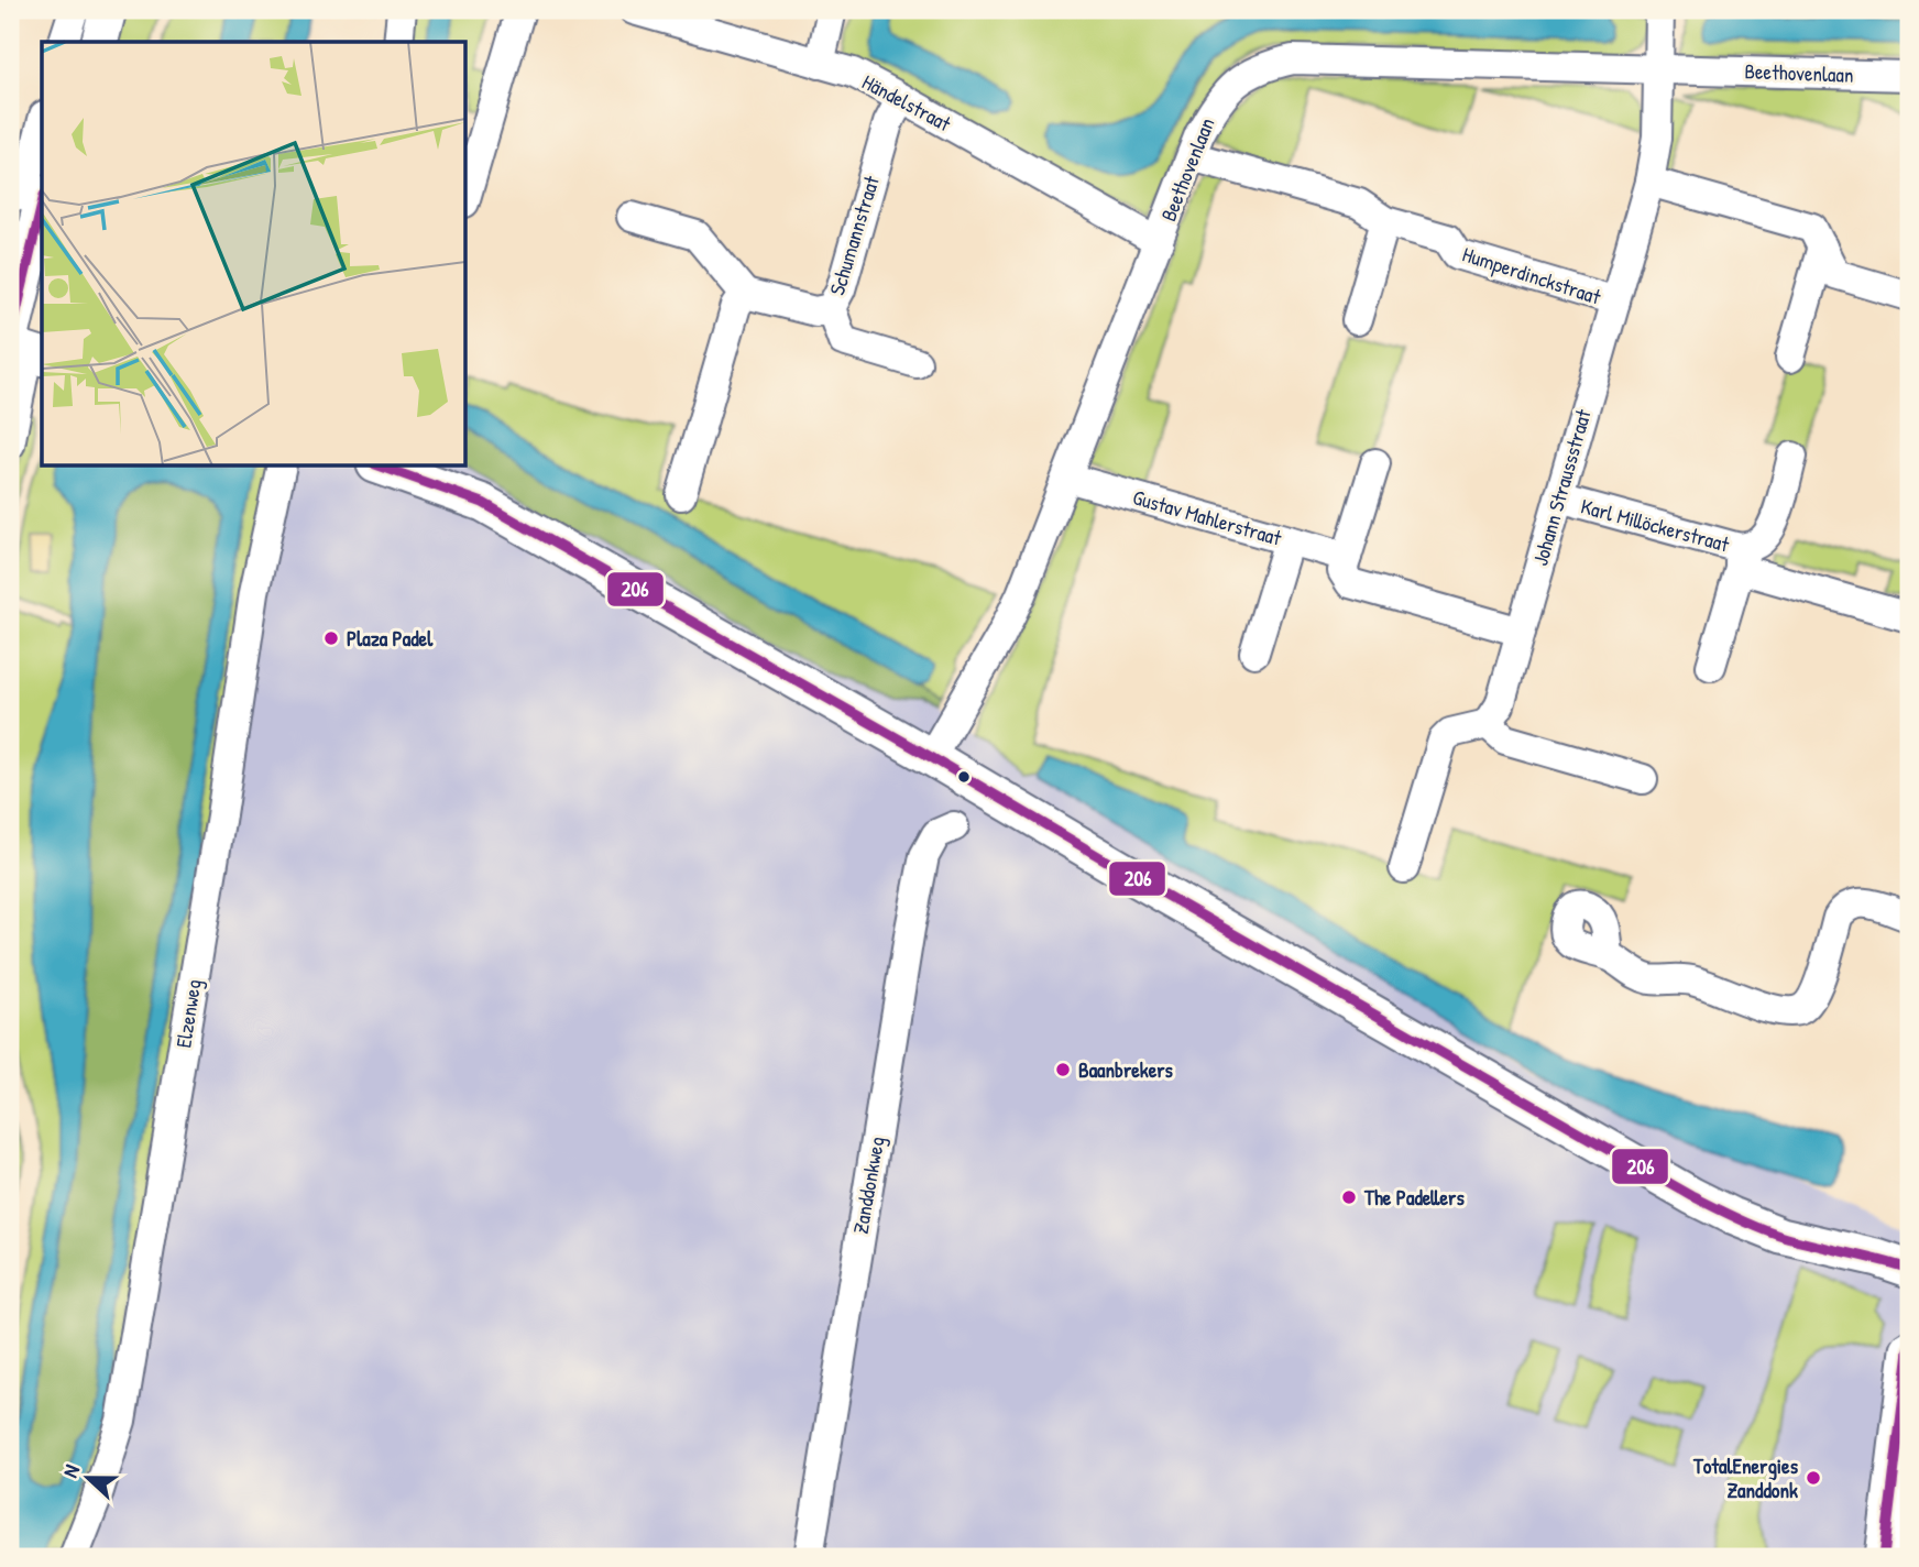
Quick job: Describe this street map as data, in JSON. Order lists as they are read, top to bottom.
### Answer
{
  "streets": {
    "street": [
      "Beethovenlaan",
      "Händelstraat",
      "Schumannstraat",
      "Humperdinckstraat",
      "Johann Straussstraat",
      "Gustav Mahlerstraat",
      "Karl Millöckerstraat",
      "Elzenweg",
      "Zanddonkweg"
    ]
  },
  "crossings": [
    ["Beethovenlaan", "Händelstraat"],
    ["Beethovenlaan", "Humperdinckstraat"],
    ["Beethovenlaan", "Johann Straussstraat"],
    ["Beethovenlaan", "Gustav Mahlerstraat"],
    ["Händelstraat", "Schumannstraat"],
    ["Humperdinckstraat", "Johann Straussstraat"],
    ["Johann Straussstraat", "Gustav Mahlerstraat"],
    ["Johann Straussstraat", "Karl Millöckerstraat"]
  ],
  "places": [
    "Plaza Padel",
    "Baanbrekers",
    "The Padellers",
    "TotalEnergies Zanddonk"
  ],
  "lines": ["transit line 206"],
  "north": "left"
}
